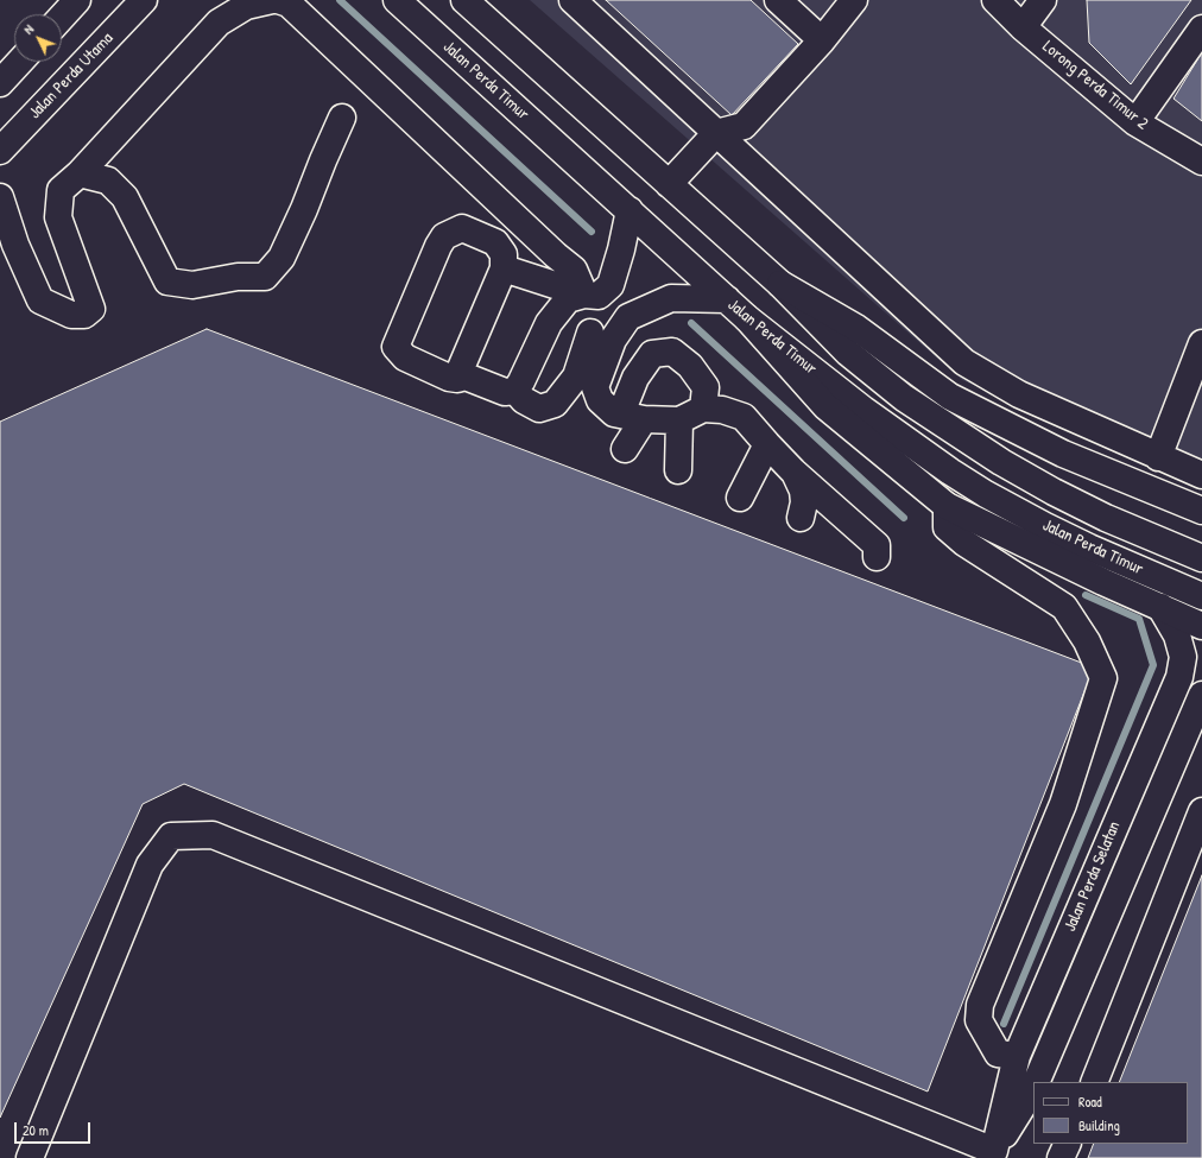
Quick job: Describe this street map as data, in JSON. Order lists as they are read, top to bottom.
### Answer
{
  "streets": {
    "street": [
      "Jalan Perda Utama",
      "Jalan Perda Timur",
      "Lorong Perda Timur 2",
      "Jalan Perda Selatan"
    ]
  },
  "legend": ["Road", "Building"],
  "scale_bar": "20 m",
  "north": "top left"
}
